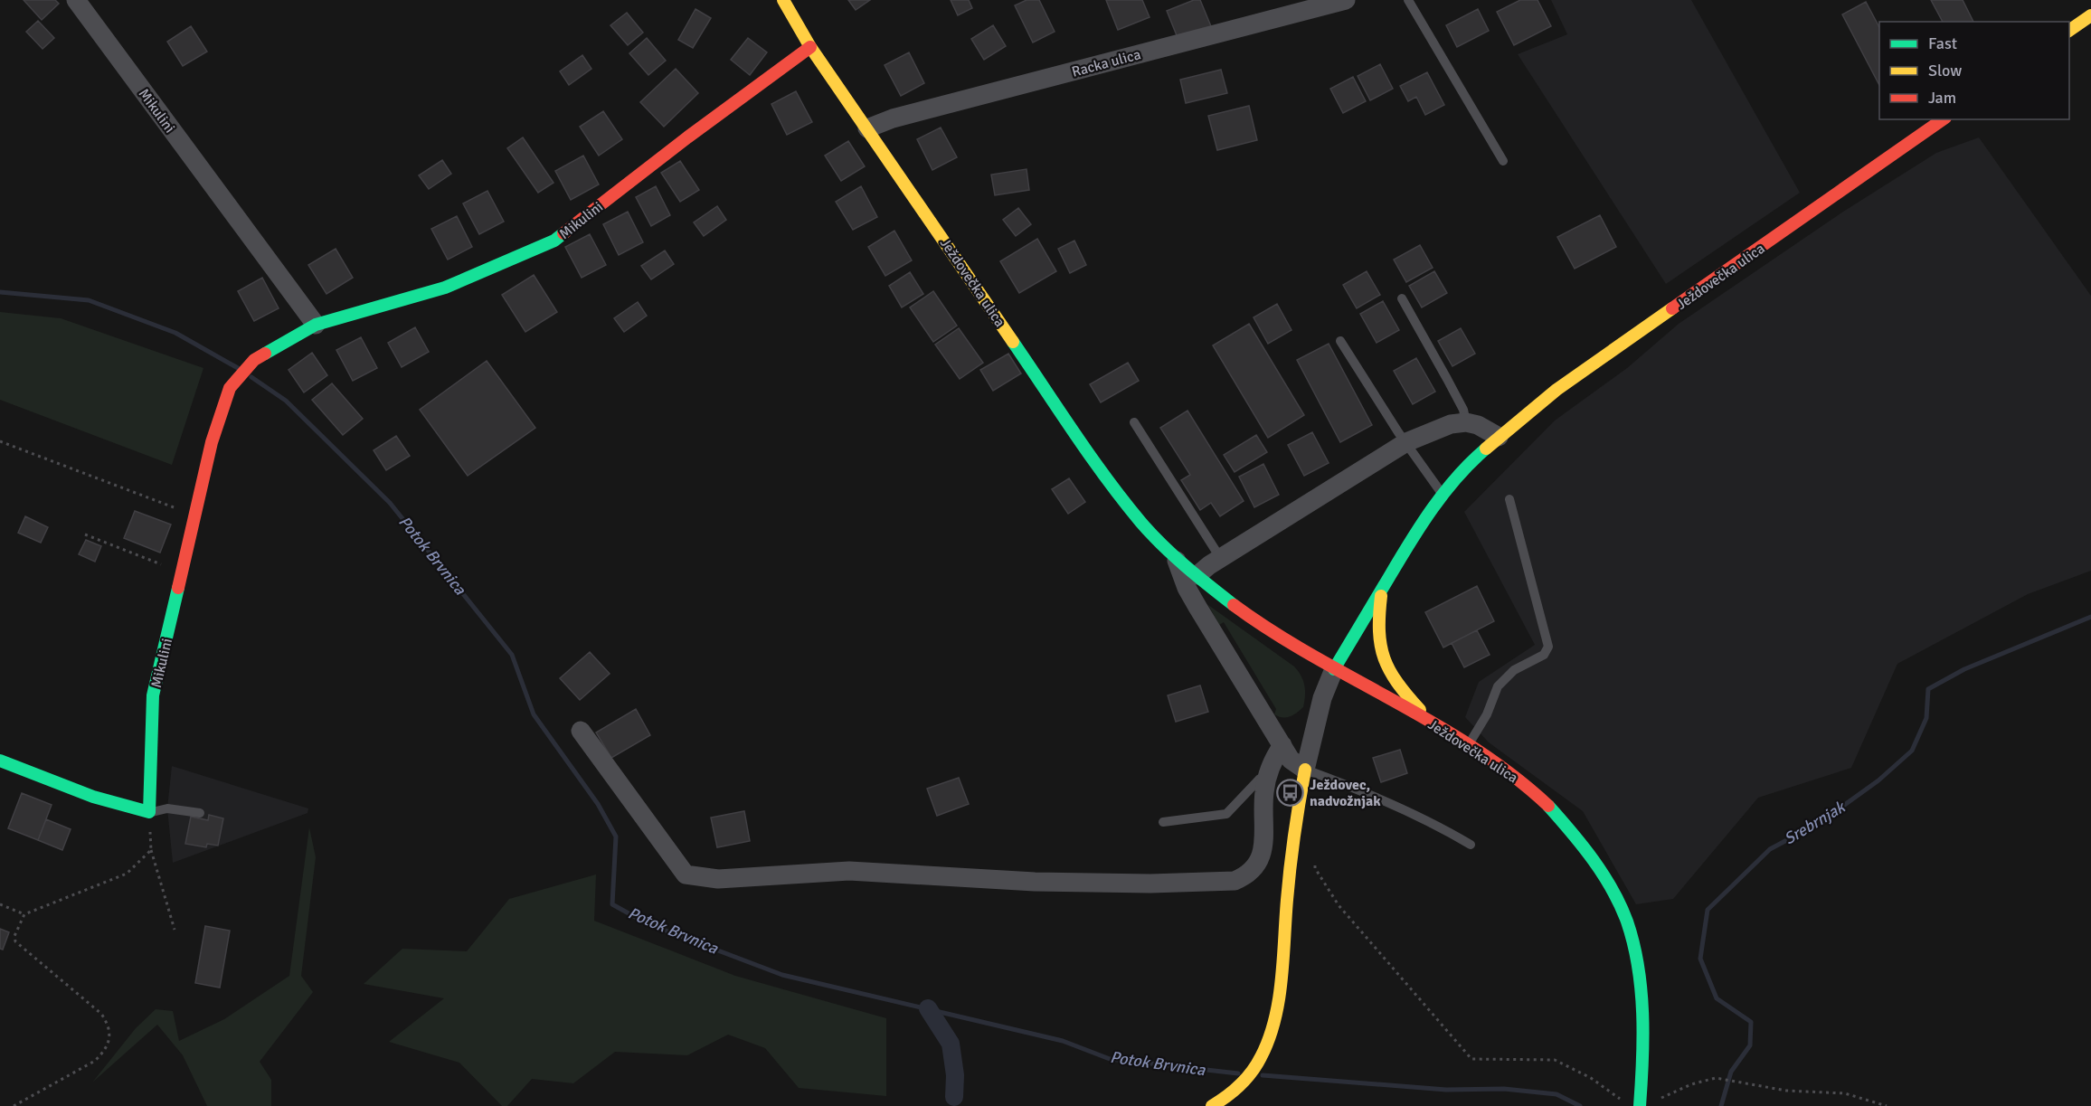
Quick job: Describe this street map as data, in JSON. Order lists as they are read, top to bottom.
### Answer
{
  "streets": {
    "main road": ["Mikulini", "Ježdovečka ulica"],
    "street": ["Racka ulica"]
  },
  "crossings": [
    ["Racka ulica", "Ježdovečka ulica"],
    ["Mikulini", "Ježdovečka ulica"]
  ],
  "water": ["Potok Brvnica", "Srebrnjak"],
  "places": {
    "bus stop": ["Ježdovec, nadvožnjak"]
  },
  "legend": ["Fast", "Slow", "Jam"]
}
